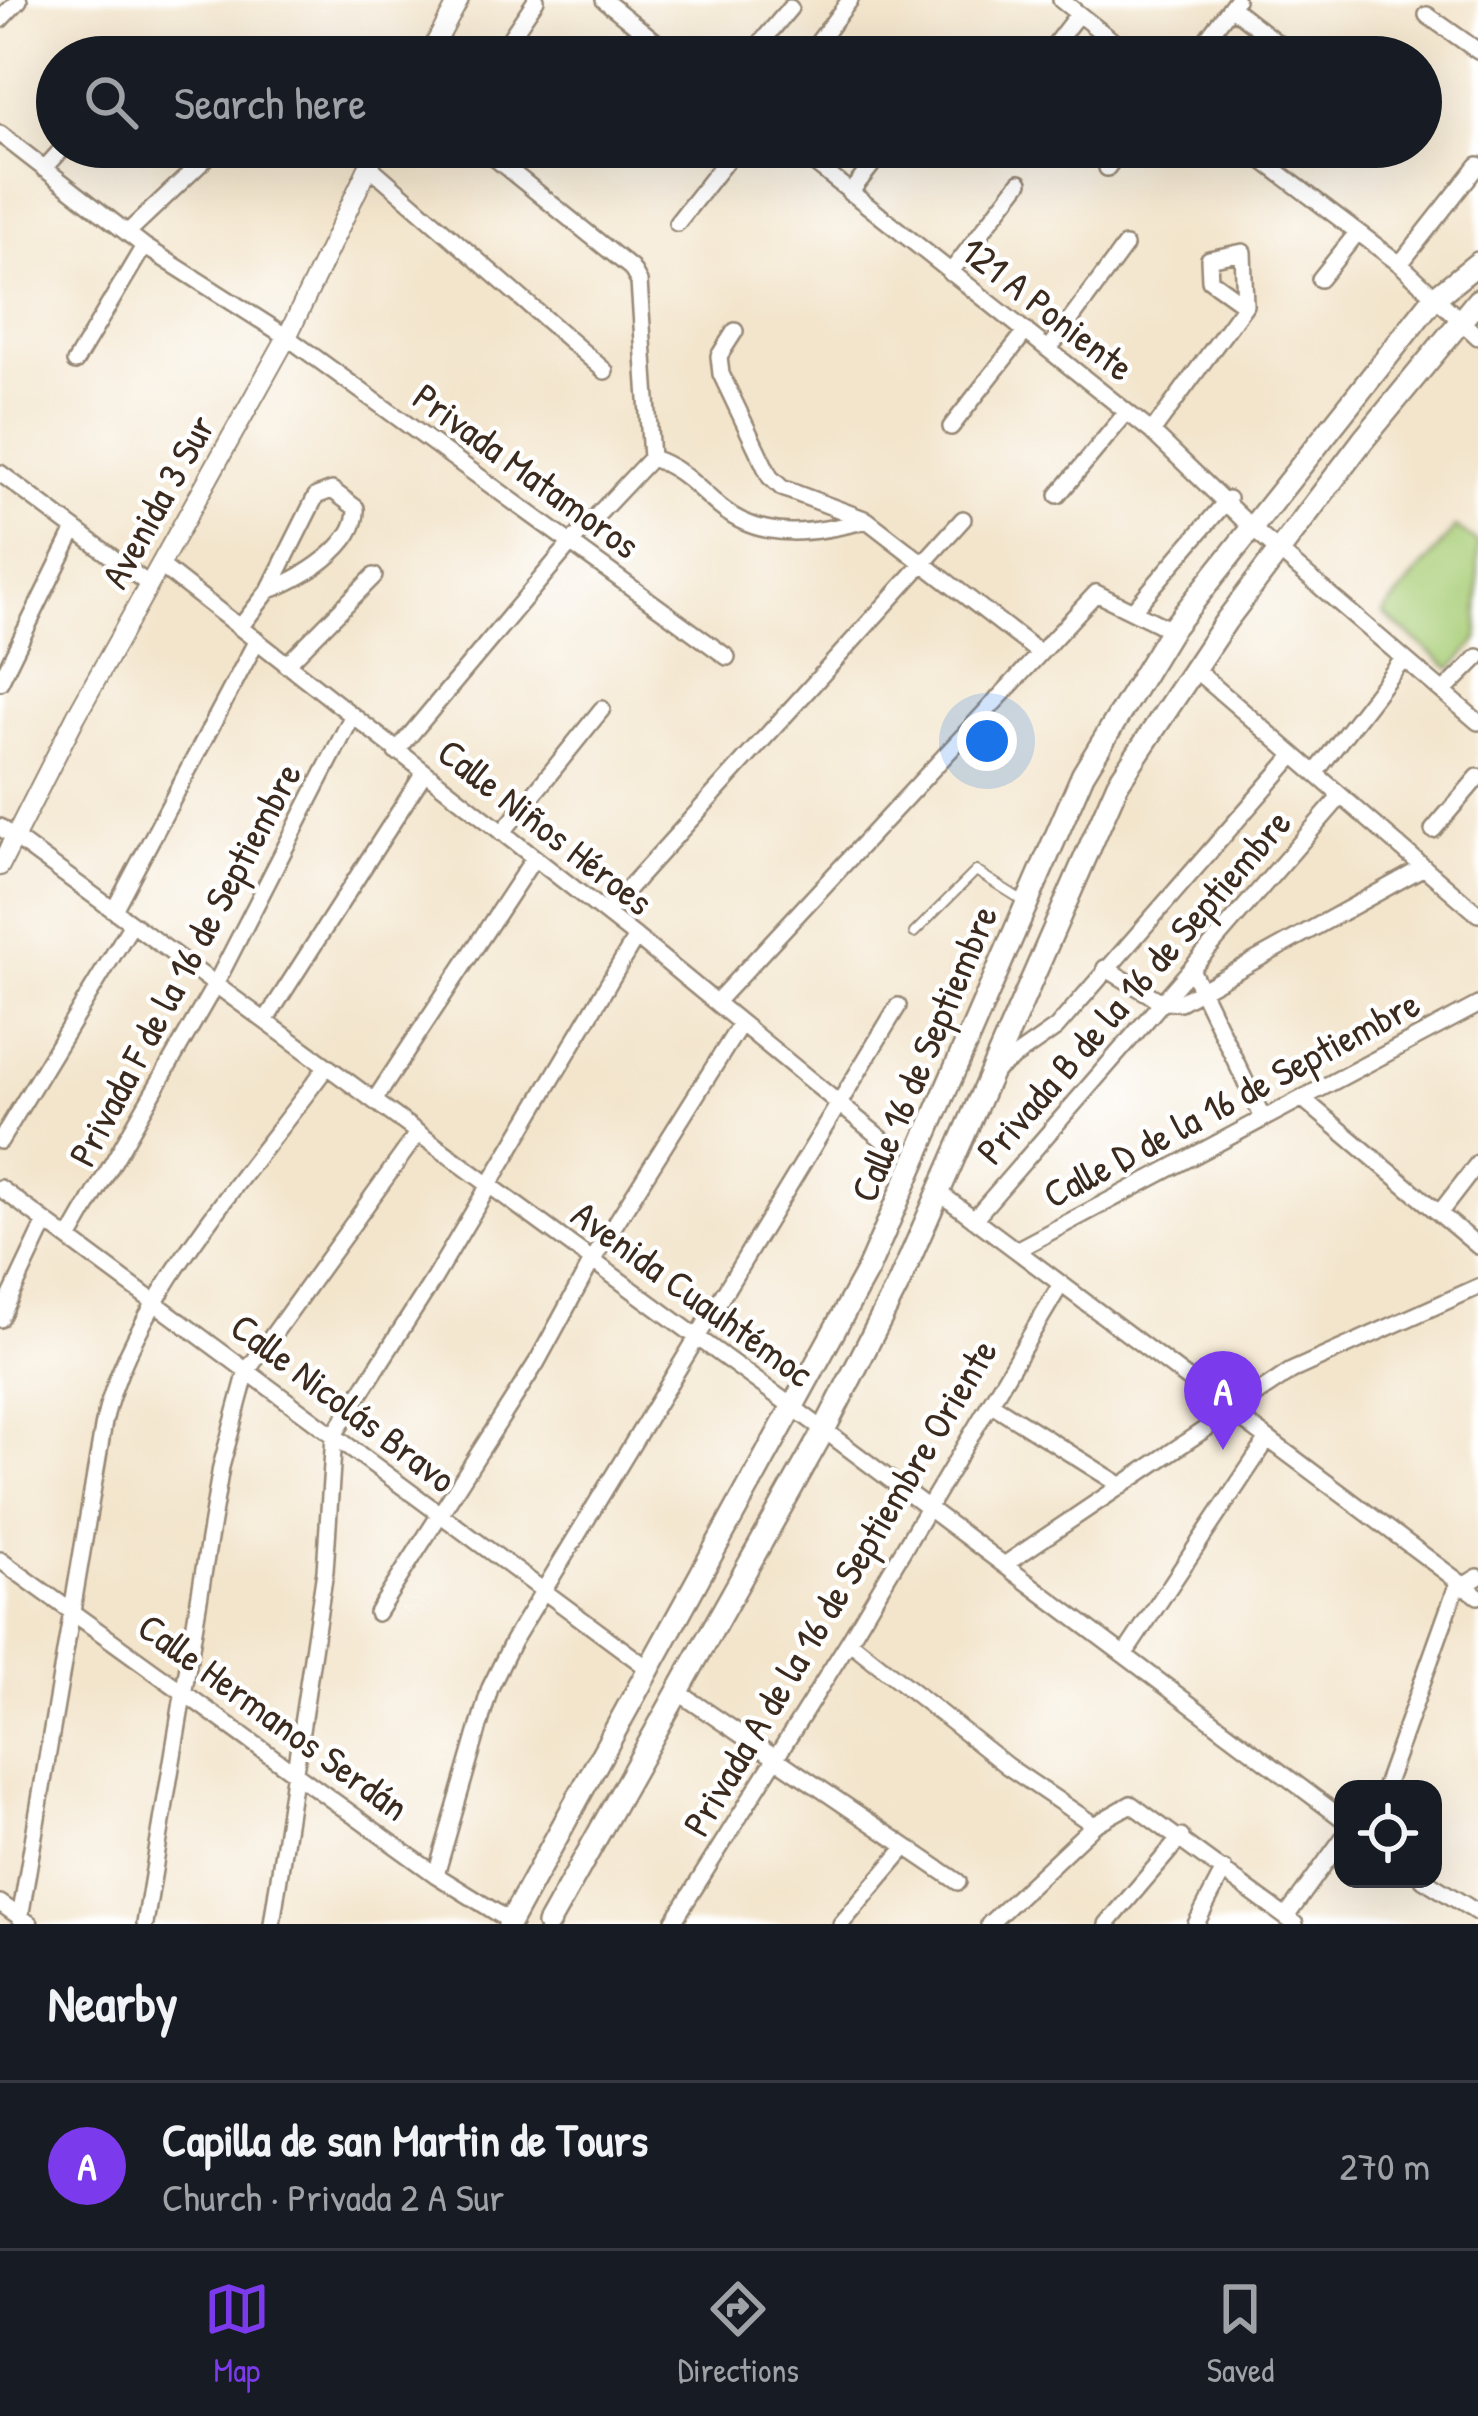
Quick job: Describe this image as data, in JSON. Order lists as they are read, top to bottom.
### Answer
{
  "streets": {
    "main road": ["Calle 16 de Septiembre"],
    "street": [
      "121 A Poniente",
      "Privada Matamoros",
      "Avenida 3 Sur",
      "Calle Niños Héroes",
      "Privada F de la 16 de Septiembre",
      "Privada B de la 16 de Septiembre",
      "Calle D de la 16 de Septiembre",
      "Avenida Cuauhtémoc",
      "Calle Nicolás Bravo",
      "Privada A de la 16 de Septiembre Oriente",
      "Calle Hermanos Serdán"
    ]
  },
  "crossings": [
    ["121 A Poniente", "Calle 16 de Septiembre"],
    ["Privada Matamoros", "Avenida 3 Sur"],
    ["Avenida 3 Sur", "Calle Niños Héroes"],
    ["Avenida 3 Sur", "Avenida Cuauhtémoc"],
    ["Calle Niños Héroes", "Privada F de la 16 de Septiembre"],
    ["Privada F de la 16 de Septiembre", "Avenida Cuauhtémoc"],
    ["Privada F de la 16 de Septiembre", "Calle Nicolás Bravo"],
    ["Calle 16 de Septiembre", "Avenida Cuauhtémoc"],
    ["Calle 16 de Septiembre", "Calle Nicolás Bravo"],
    ["Calle 16 de Septiembre", "Calle Hermanos Serdán"],
    ["Avenida Cuauhtémoc", "Privada A de la 16 de Septiembre Oriente"]
  ],
  "page": {
    "search": "Search here",
    "pins": "A",
    "heading": "Nearby",
    "list": [
      {
        "mark": "A",
        "name": "Capilla de san Martin de Tours",
        "note": "Church · Privada 2 A Sur",
        "value": "270 m"
      }
    ],
    "nav": ["Map", "Directions", "Saved"]
  }
}
